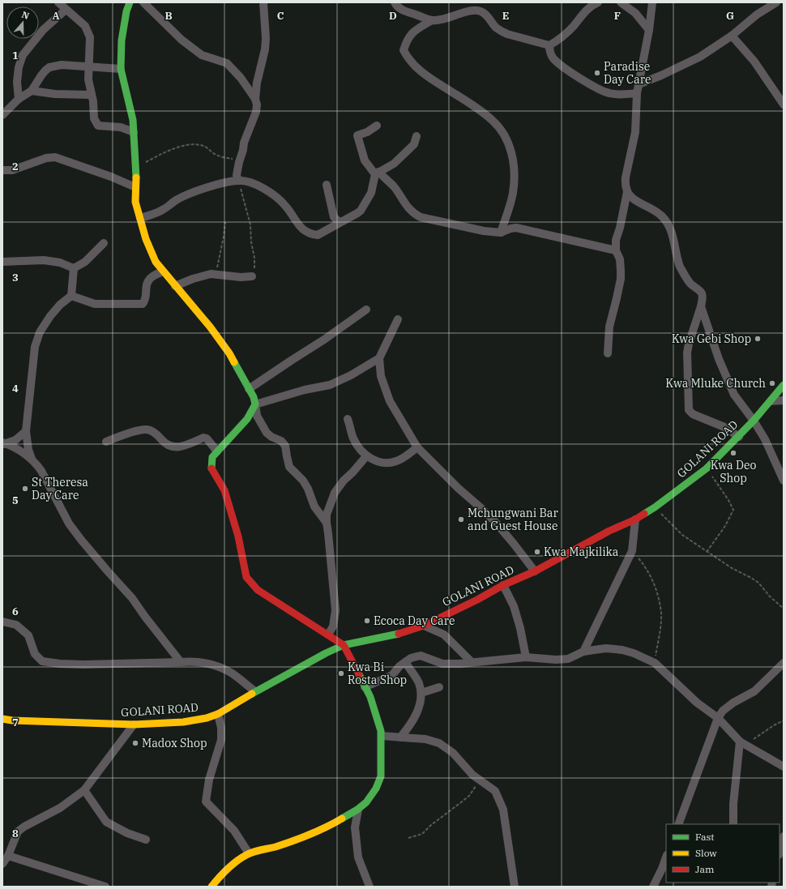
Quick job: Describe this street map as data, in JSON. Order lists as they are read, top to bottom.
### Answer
{
  "streets": {
    "street": ["GOLANI ROAD"]
  },
  "places": [
    "Paradise Day Care",
    "Kwa Gebi Shop",
    "Kwa Mluke Church",
    "Kwa Deo Shop",
    "St Theresa Day Care",
    "Mchungwani Bar and Guest House",
    "Kwa Majkilika",
    "Ecoca Day Care",
    "Kwa Bi Rosta Shop",
    "Madox Shop"
  ],
  "legend": ["Fast", "Slow", "Jam"],
  "north": "top",
  "grid": {
    "columns": [
      "A",
      "B",
      "C",
      "D",
      "E",
      "F",
      "G"
    ],
    "rows": [
      "1",
      "2",
      "3",
      "4",
      "5",
      "6",
      "7",
      "8"
    ]
  }
}
